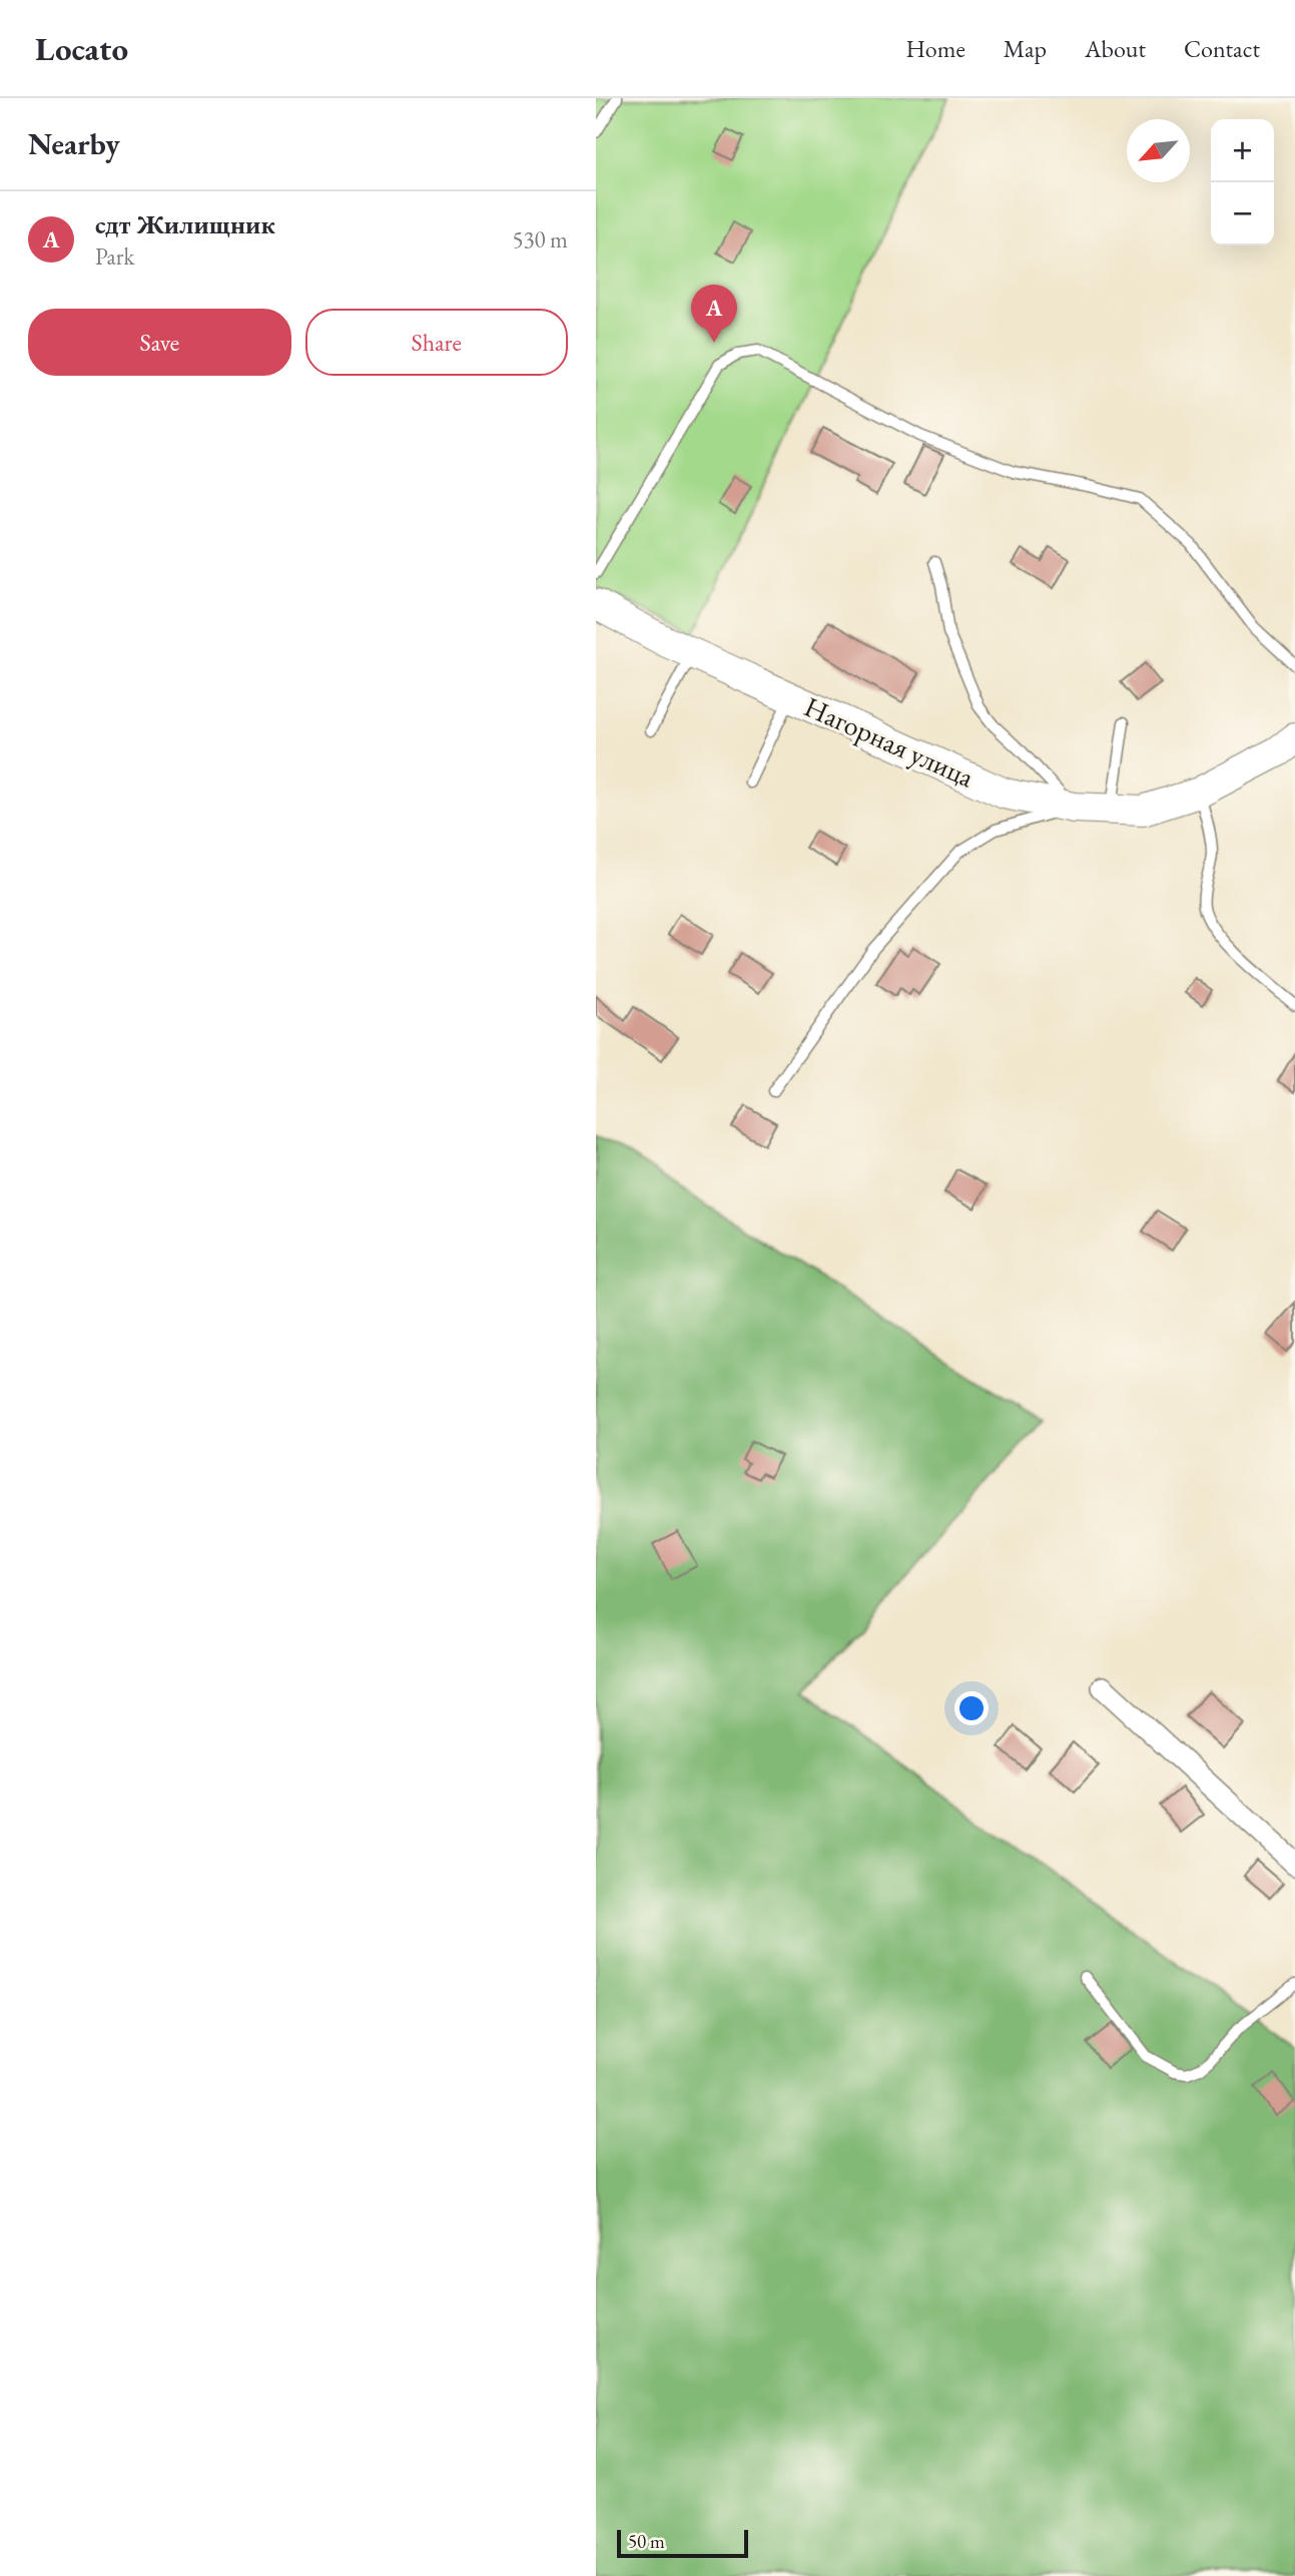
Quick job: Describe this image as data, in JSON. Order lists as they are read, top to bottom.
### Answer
{
  "streets": {
    "main road": ["Нагорная улица"]
  },
  "scale_bar": "50 m",
  "north": "bottom left",
  "page": {
    "header": "Locato",
    "nav": [
      "Home",
      "Map",
      "About",
      "Contact"
    ],
    "heading": "Nearby",
    "map_buttons": ["+", "−"],
    "list": [
      {
        "mark": "A",
        "name": "сдт Жилищник",
        "note": "Park",
        "value": "530 m"
      }
    ],
    "pins": "A",
    "buttons": ["Save", "Share"],
    "scale": "50 m"
  }
}
